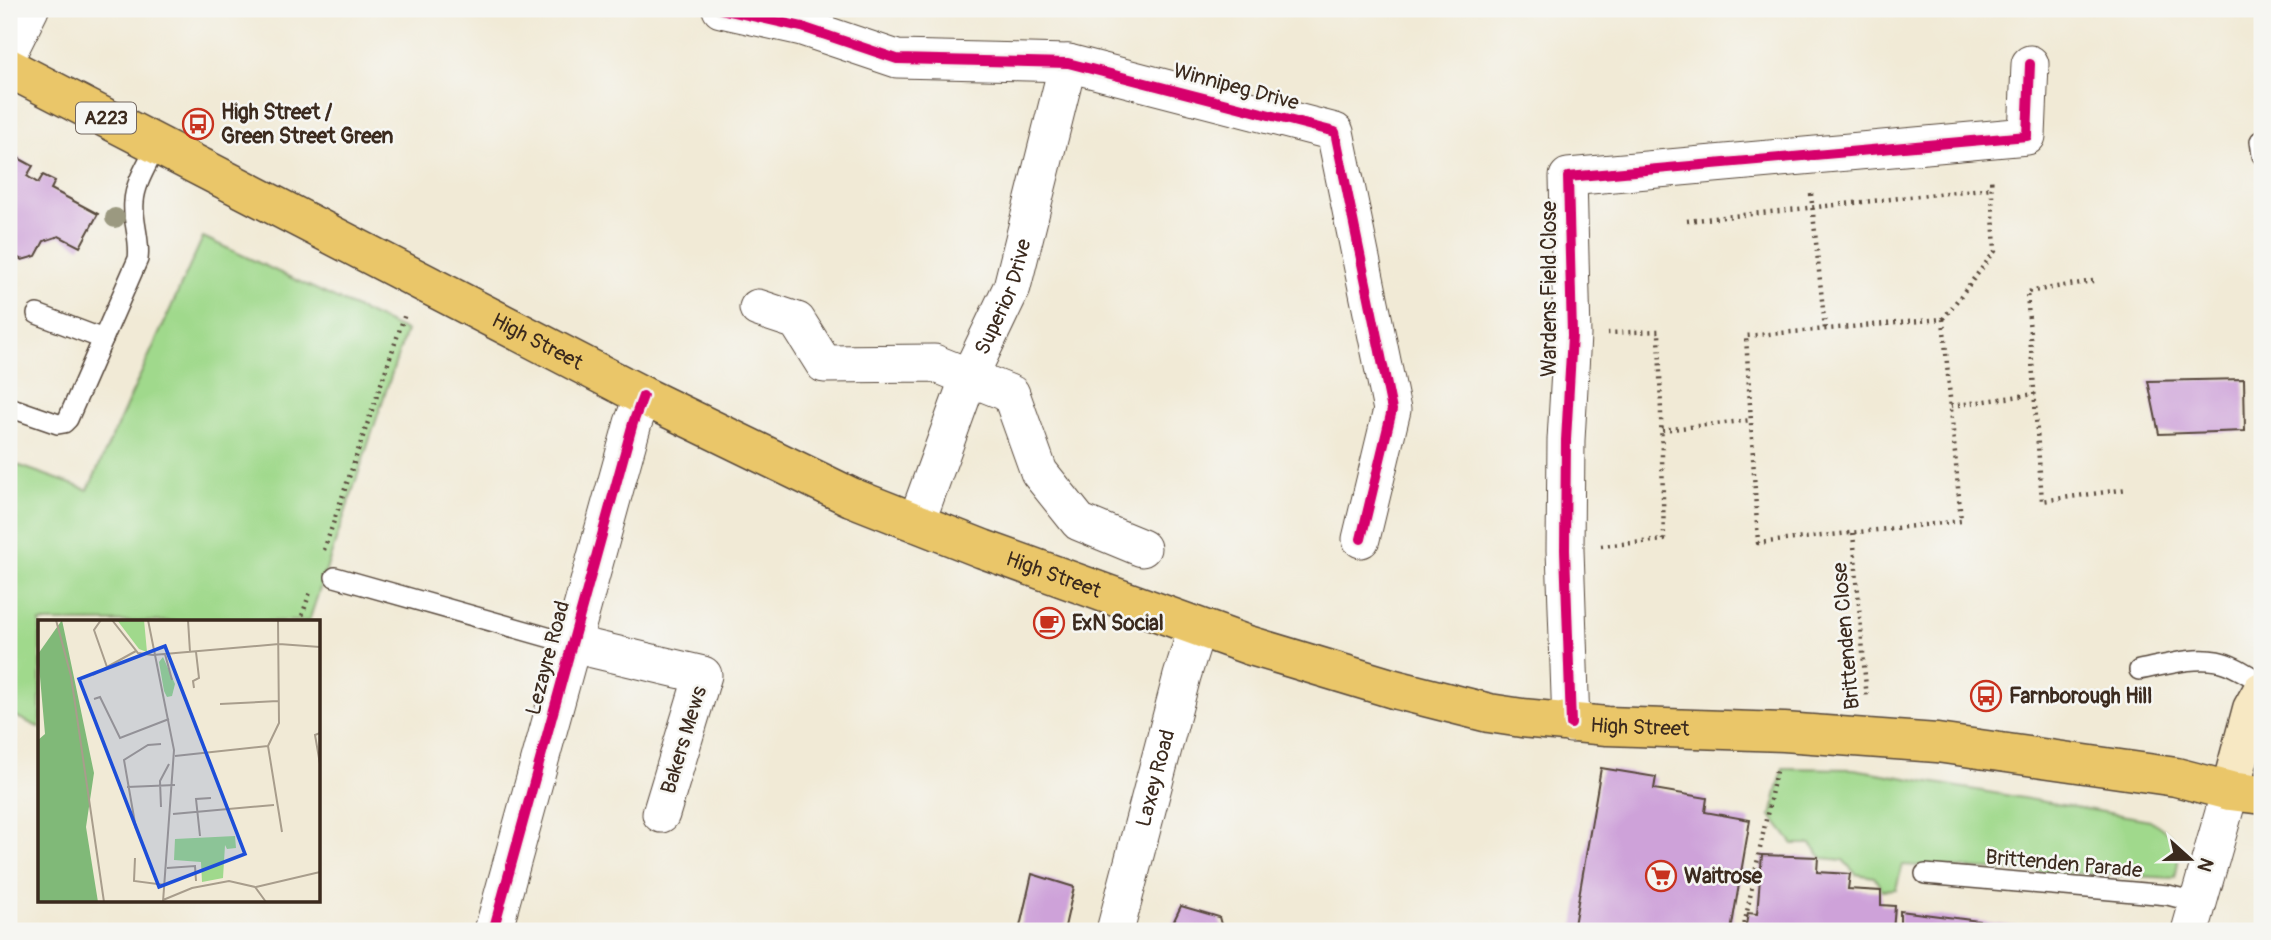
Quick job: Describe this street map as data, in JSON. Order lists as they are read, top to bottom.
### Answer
{
  "streets": {
    "main road": ["A223", "High Street"],
    "street": [
      "Winnipeg Drive",
      "Wardens Field Close",
      "Superior Drive",
      "Lezayre Road",
      "Bakers Mews",
      "Laxey Road"
    ],
    "lane": ["Brittenden Parade"],
    "path": ["Brittenden Close"]
  },
  "crossings": [
    ["Winnipeg Drive", "Superior Drive"],
    ["Wardens Field Close", "High Street"],
    ["Superior Drive", "High Street"],
    ["High Street", "Brittenden Close"],
    ["High Street", "Lezayre Road"],
    ["High Street", "Laxey Road"],
    ["Lezayre Road", "Bakers Mews"]
  ],
  "places": {
    "bus stop": ["High Street / Green Street Green", "Farnborough Hill"],
    "cafe": ["ExN Social"],
    "supermarket": ["Waitrose"]
  },
  "north": "right"
}
